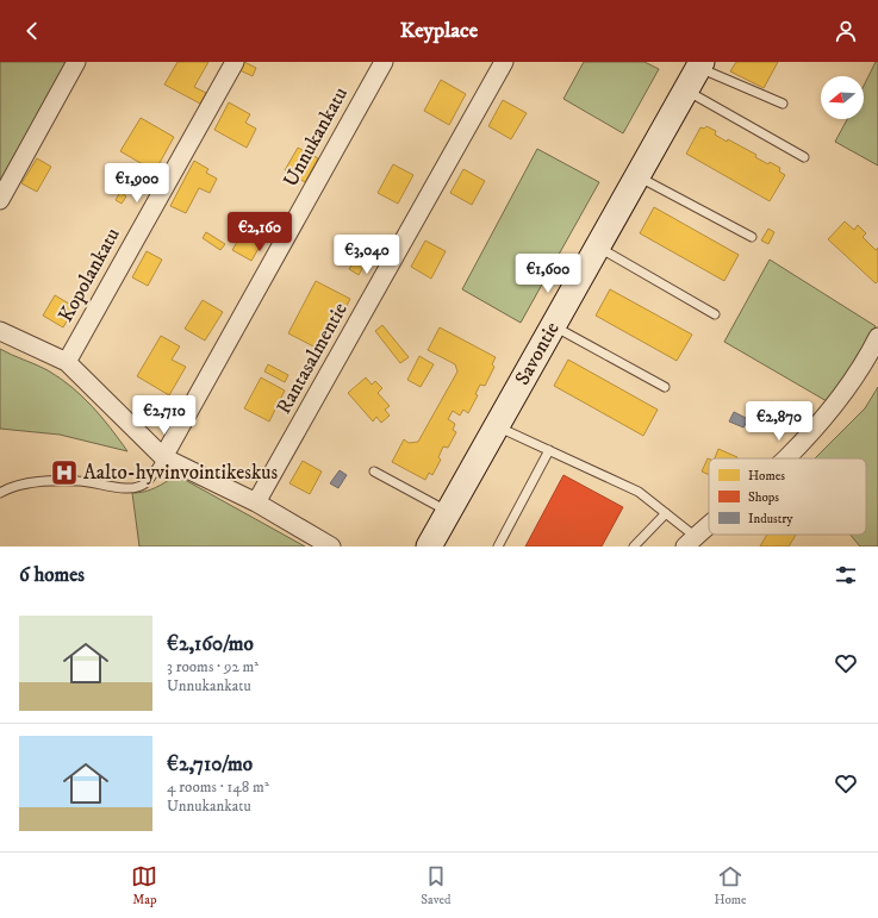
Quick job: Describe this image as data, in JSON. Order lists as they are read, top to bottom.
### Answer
{
  "streets": {
    "street": [
      "Unnukankatu",
      "Kopolankatu",
      "Savontie",
      "Rantasalmentie"
    ]
  },
  "places": {
    "hospital": ["Aalto-hyvinvointikeskus"]
  },
  "legend": ["Homes", "Shops", "Industry"],
  "north": "left",
  "page": {
    "header": "Keyplace",
    "price": [
      "€1,900",
      "€2,160",
      "€3,040",
      "€1,600",
      "€2,710",
      "€2,870"
    ],
    "heading": "6 homes",
    "list": [
      {
        "name": "€2,160/mo",
        "note": "3 rooms · 92 m² · Unnukankatu"
      },
      {
        "name": "€2,710/mo",
        "note": "4 rooms · 148 m² · Unnukankatu"
      }
    ],
    "tabs": ["Map", "Saved", "Home"]
  }
}
